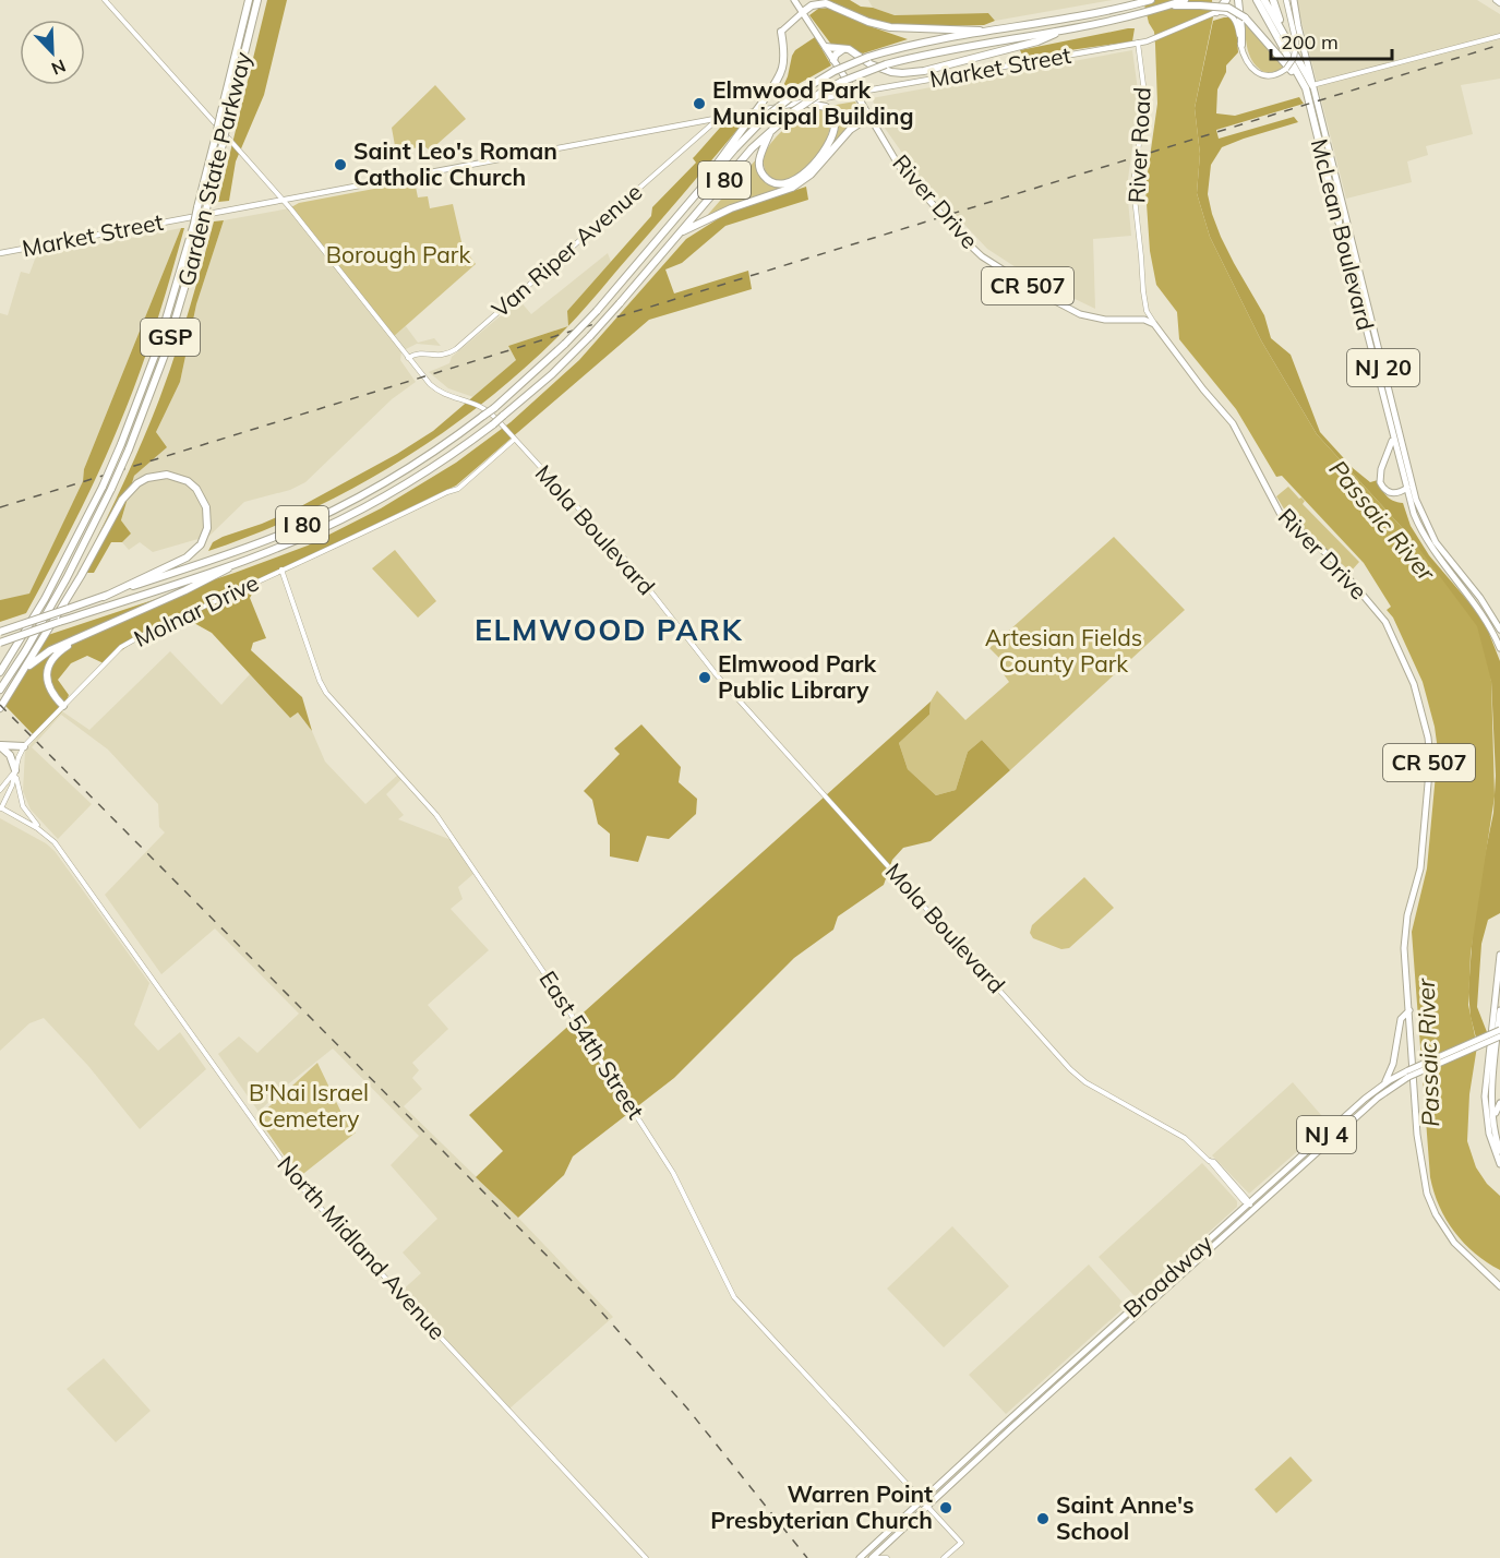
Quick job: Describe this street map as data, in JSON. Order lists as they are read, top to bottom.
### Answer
{
  "streets": {
    "highway": [
      "Garden State Parkway",
      "I 80",
      "McLean Boulevard",
      "GSP",
      "NJ 20"
    ],
    "main road": [
      "Market Street",
      "River Drive",
      "CR 507",
      "NJ 4",
      "Broadway"
    ],
    "street": [
      "River Road",
      "Van Riper Avenue",
      "Mola Boulevard",
      "Molnar Drive",
      "East 54th Street",
      "North Midland Avenue"
    ]
  },
  "crossings": [
    ["Market Street", "River Road"],
    ["Market Street", "River Drive"],
    ["Market Street", "Van Riper Avenue"],
    ["Market Street", "Mola Boulevard"],
    ["River Road", "River Drive"],
    ["Van Riper Avenue", "Mola Boulevard"],
    ["Mola Boulevard", "Molnar Drive"],
    ["Mola Boulevard", "Broadway"],
    ["Molnar Drive", "East 54th Street"],
    ["Molnar Drive", "North Midland Avenue"],
    ["East 54th Street", "Broadway"]
  ],
  "districts": ["ELMWOOD PARK"],
  "water": ["Passaic River"],
  "parks": ["Borough Park", "Artesian Fields County Park", "B'Nai Israel Cemetery"],
  "places": [
    "Elmwood Park Municipal Building",
    "Saint Leo's Roman Catholic Church",
    "Elmwood Park Public Library",
    "Warren Point Presbyterian Church",
    "Saint Anne's School"
  ],
  "scale_bar": "200 m",
  "north": "bottom right"
}
